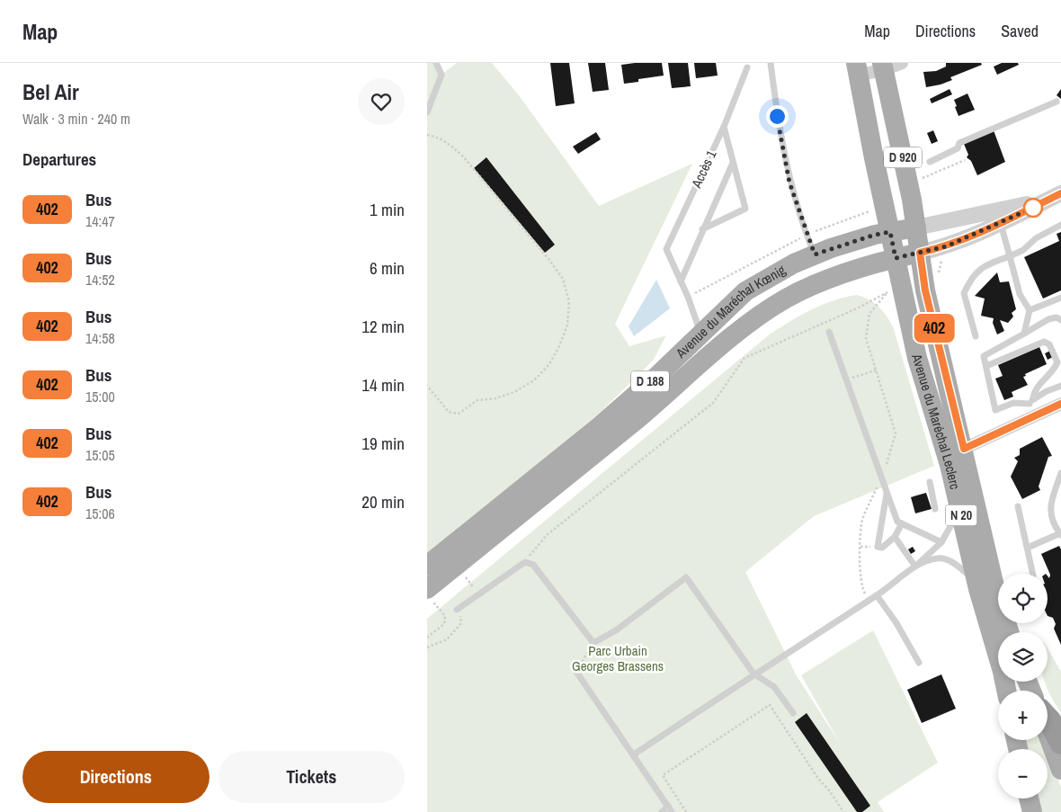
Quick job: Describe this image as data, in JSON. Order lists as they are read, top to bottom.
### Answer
{
  "streets": {
    "main road": [
      "D 920",
      "Avenue du Maréchal Kœnig",
      "D 188",
      "Avenue du Maréchal Leclerc",
      "N 20"
    ],
    "lane": ["Accès 1"]
  },
  "crossings": [
    ["Accès 1", "Avenue du Maréchal Kœnig"],
    ["Avenue du Maréchal Kœnig", "Avenue du Maréchal Leclerc"]
  ],
  "parks": ["Parc Urbain Georges Brassens"],
  "lines": ["bus line 402"],
  "page": {
    "header": "Map",
    "nav": ["Map", "Directions", "Saved"],
    "heading": [
      ["Bel Air", "Walk · 3 min · 240 m"],
      "Departures"
    ],
    "on_map": "402",
    "list": [
      {
        "mark": "402",
        "name": "Bus",
        "note": "14:47",
        "value": "1 min"
      },
      {
        "mark": "402",
        "name": "Bus",
        "note": "14:52",
        "value": "6 min"
      },
      {
        "mark": "402",
        "name": "Bus",
        "note": "14:58",
        "value": "12 min"
      },
      {
        "mark": "402",
        "name": "Bus",
        "note": "15:00",
        "value": "14 min"
      },
      {
        "mark": "402",
        "name": "Bus",
        "note": "15:05",
        "value": "19 min"
      },
      {
        "mark": "402",
        "name": "Bus",
        "note": "15:06",
        "value": "20 min"
      }
    ],
    "map_buttons": ["+", "−"],
    "buttons": ["Directions", "Tickets"]
  }
}
